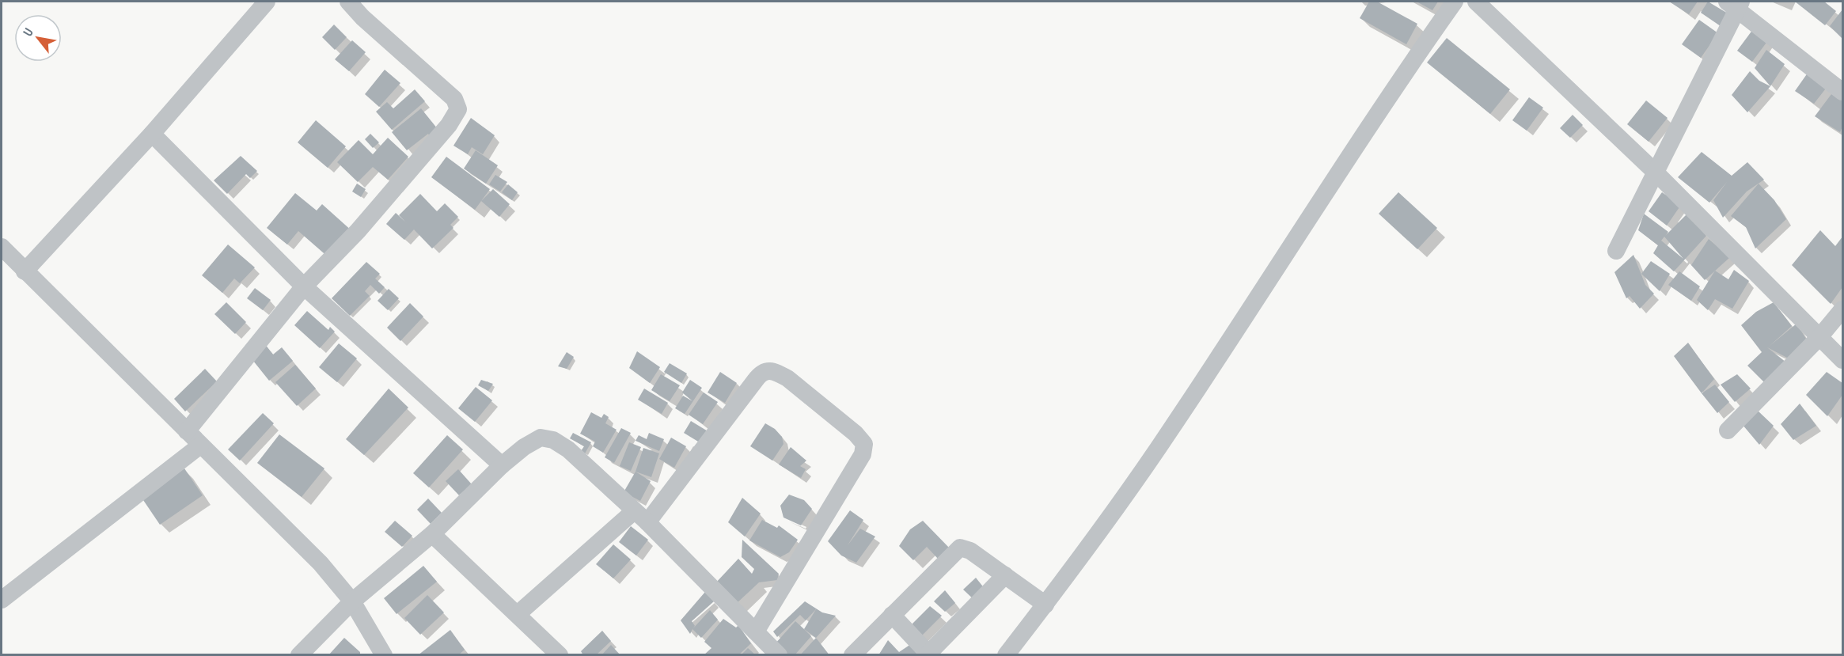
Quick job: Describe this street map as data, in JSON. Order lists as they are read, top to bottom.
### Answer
{
  "north": "top left"
}
